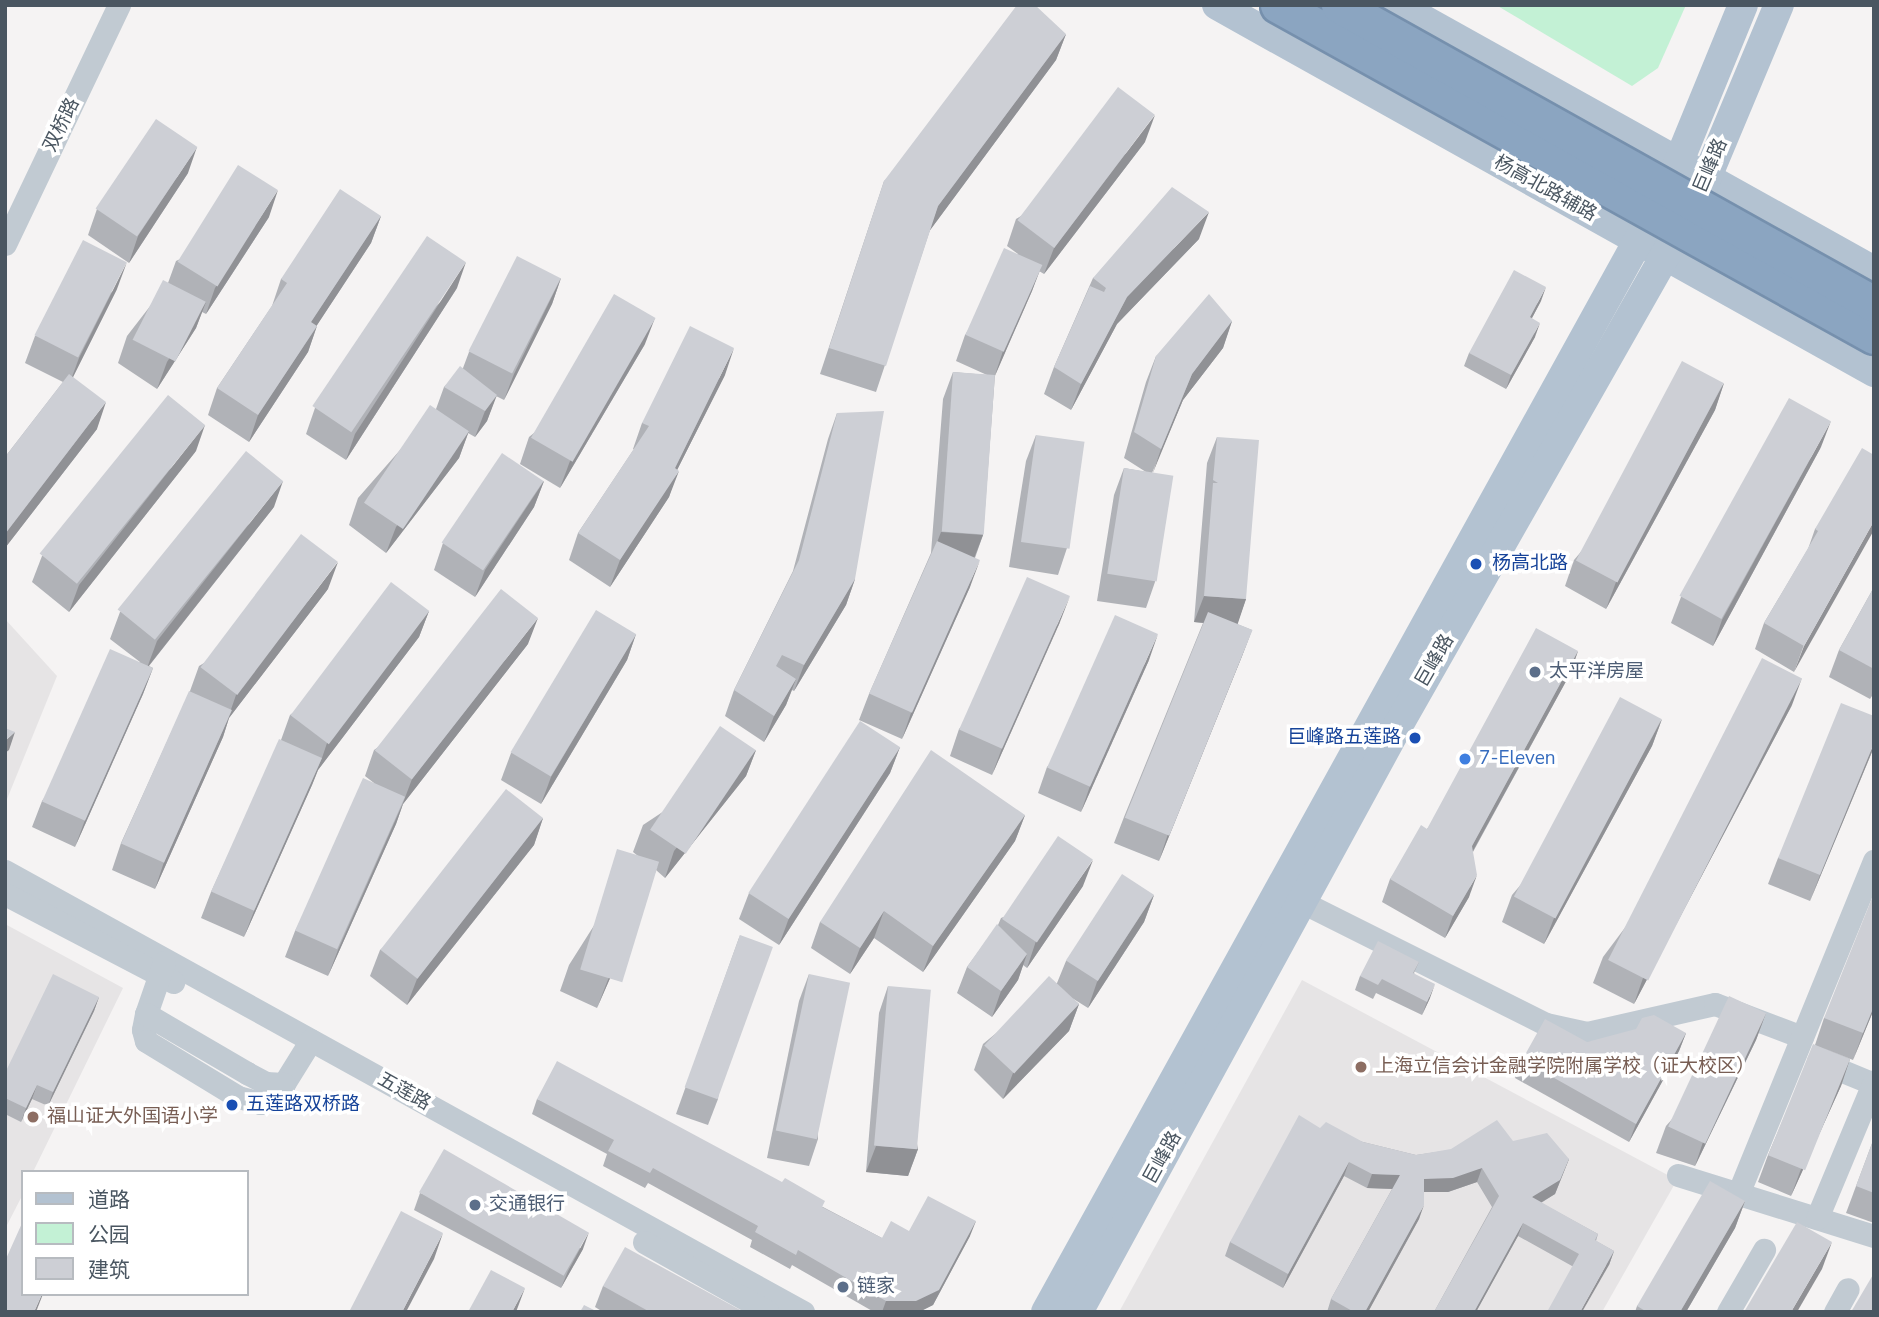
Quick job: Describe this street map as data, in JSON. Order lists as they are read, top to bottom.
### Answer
{
  "streets": {
    "main road": ["巨峰路", "杨高北路辅路"],
    "street": ["双桥路", "五莲路"]
  },
  "crossings": [
    ["巨峰路", "杨高北路辅路"]
  ],
  "places": [
    "杨高北路",
    "太平洋房屋",
    "巨峰路五莲路",
    "7-Eleven",
    "上海立信会计金融学院附属学校（证大校区）",
    "五莲路双桥路",
    "福山证大外国语小学",
    "交通银行",
    "链家"
  ],
  "legend": ["道路", "公园", "建筑"]
}
